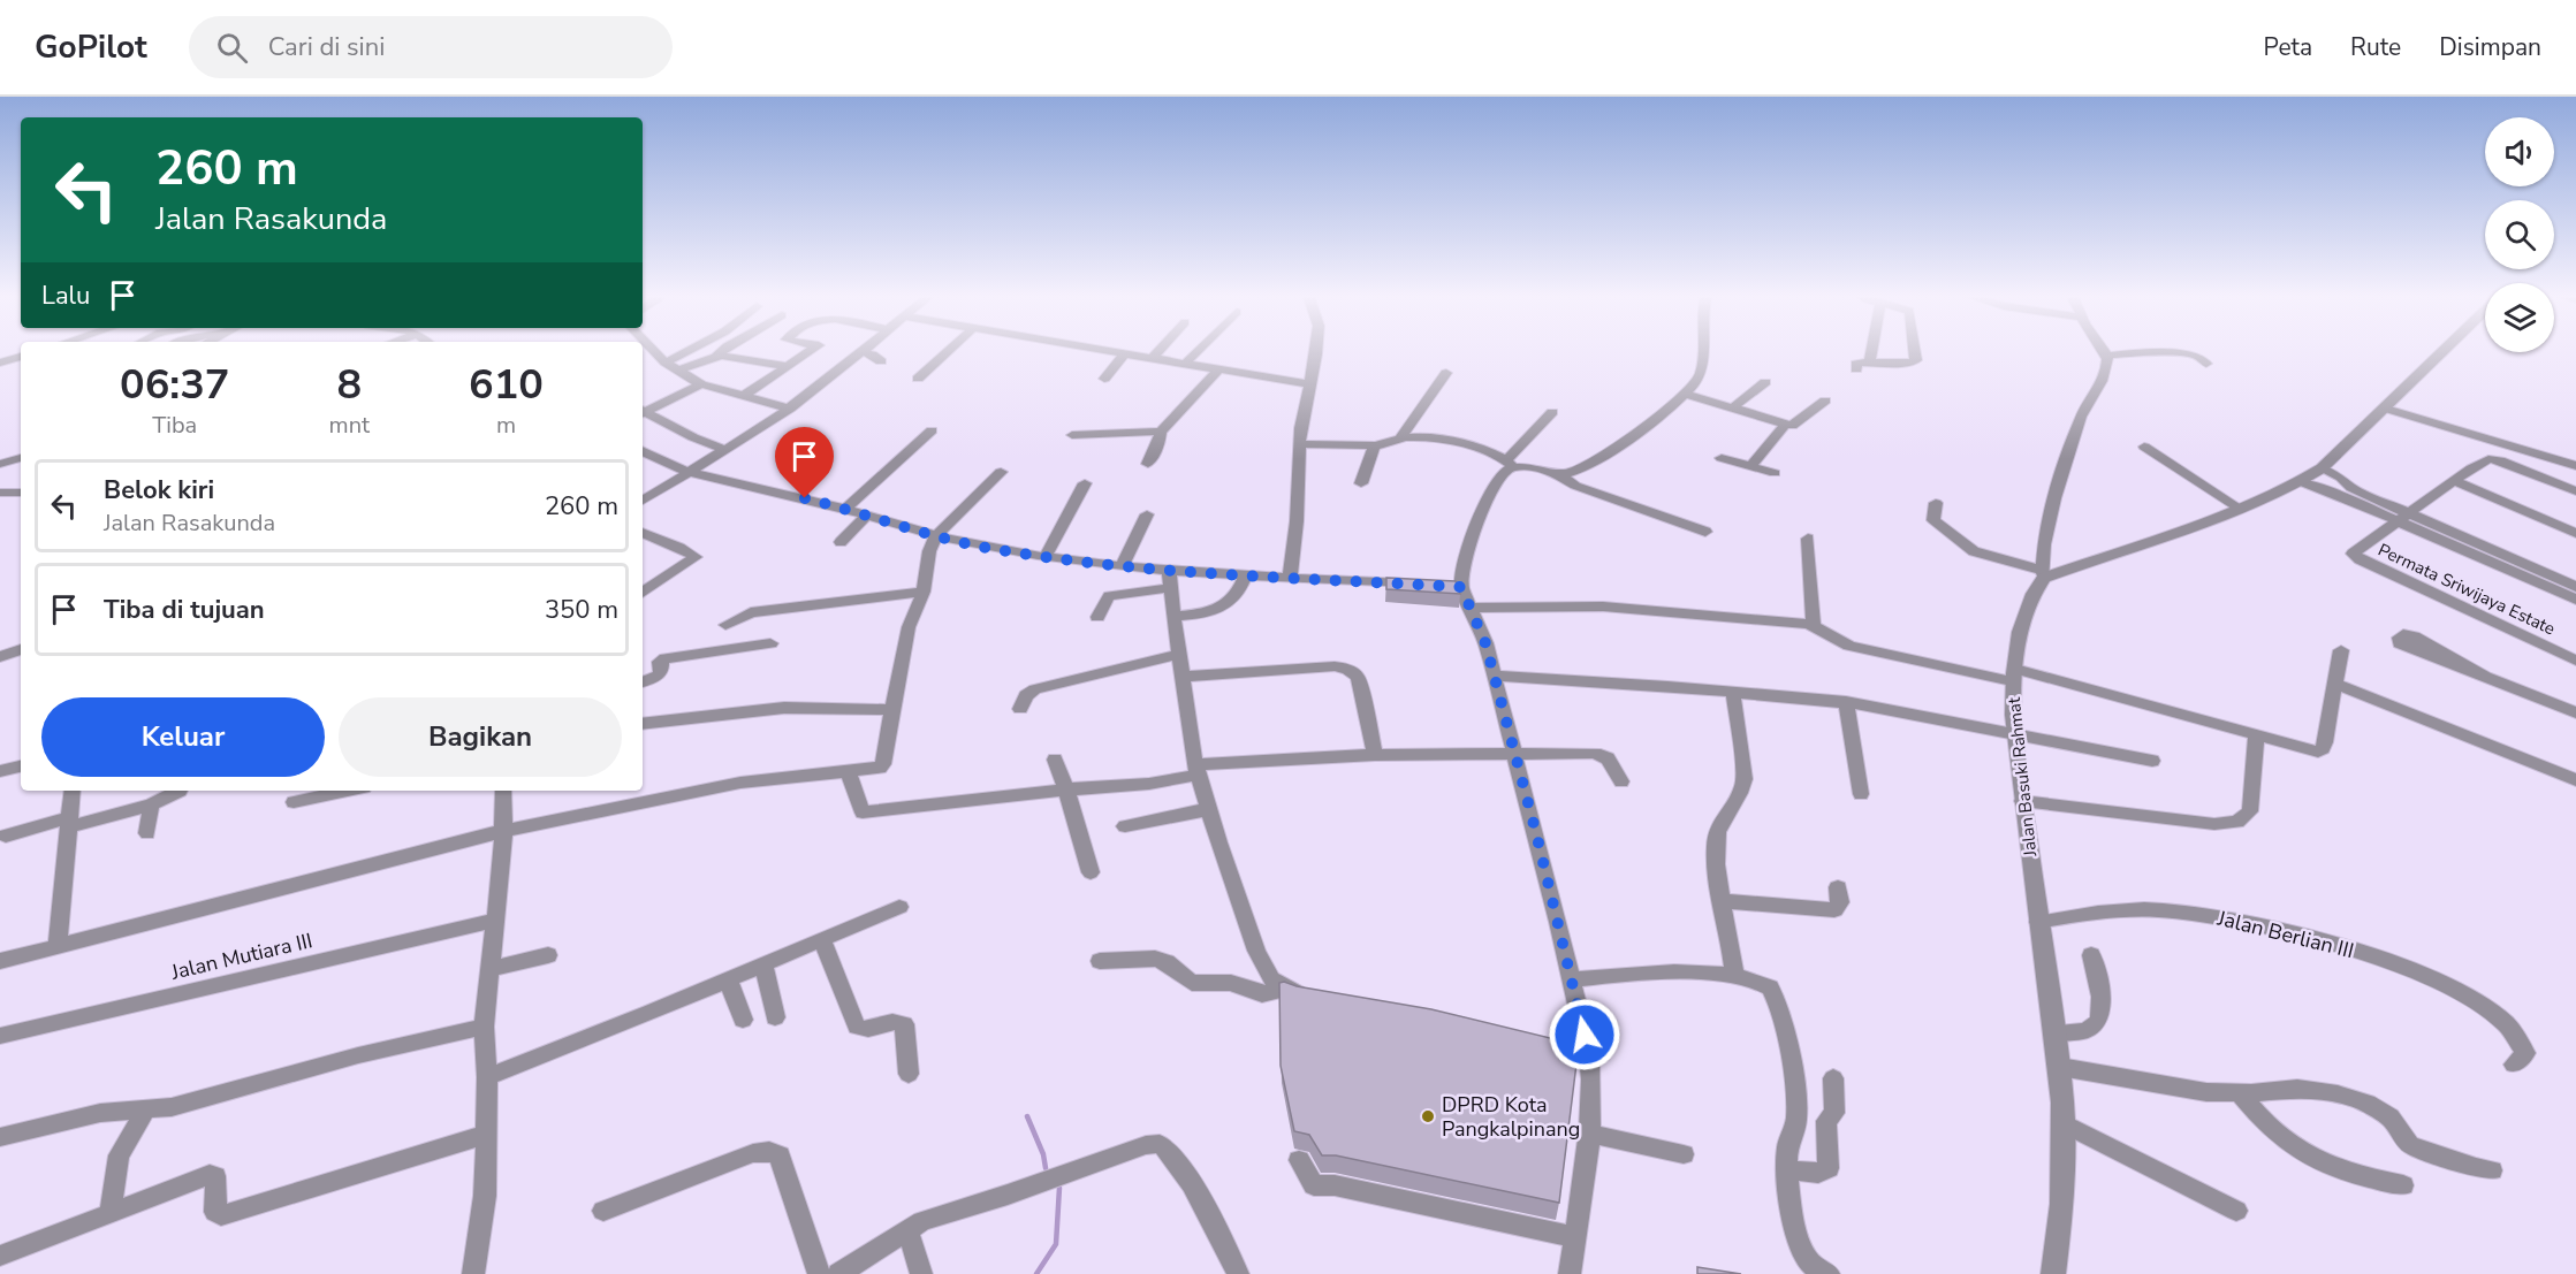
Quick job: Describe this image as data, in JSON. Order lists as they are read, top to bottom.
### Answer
{
  "streets": {
    "street": [
      "Permata Sriwijaya Estate",
      "Jalan Basuki Rahmat",
      "Jalan Berlian III",
      "Jalan Mutiara III"
    ]
  },
  "crossings": [
    ["Jalan Basuki Rahmat", "Jalan Berlian III"]
  ],
  "places": ["DPRD Kota Pangkalpinang"],
  "page": {
    "header": "GoPilot",
    "search": "Cari di sini",
    "nav": ["Peta", "Rute", "Disimpan"],
    "turn": ["260 m", "Jalan Rasakunda"],
    "then": "Lalu",
    "eta": [
      "06:37",
      "Tiba",
      "8",
      "mnt",
      "610",
      "m"
    ],
    "list": [
      {
        "name": "Belok kiri",
        "note": "Jalan Rasakunda",
        "value": "260 m"
      },
      {
        "name": "Tiba di tujuan",
        "value": "350 m"
      }
    ],
    "buttons": ["Keluar", "Bagikan"]
  }
}
